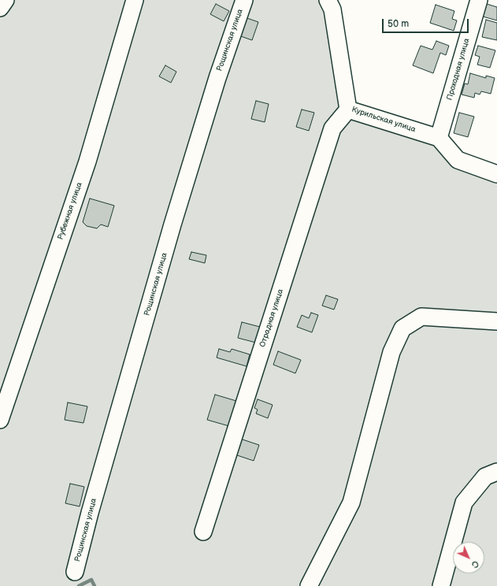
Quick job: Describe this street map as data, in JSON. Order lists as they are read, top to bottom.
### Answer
{
  "streets": {
    "street": [
      "Рощинская улица",
      "Проходная улица",
      "Курильская улица",
      "Рубежная улица",
      "Отрадная улица"
    ]
  },
  "crossings": [
    ["Проходная улица", "Курильская улица"],
    ["Курильская улица", "Отрадная улица"]
  ],
  "scale_bar": "50 m",
  "north": "bottom right"
}
